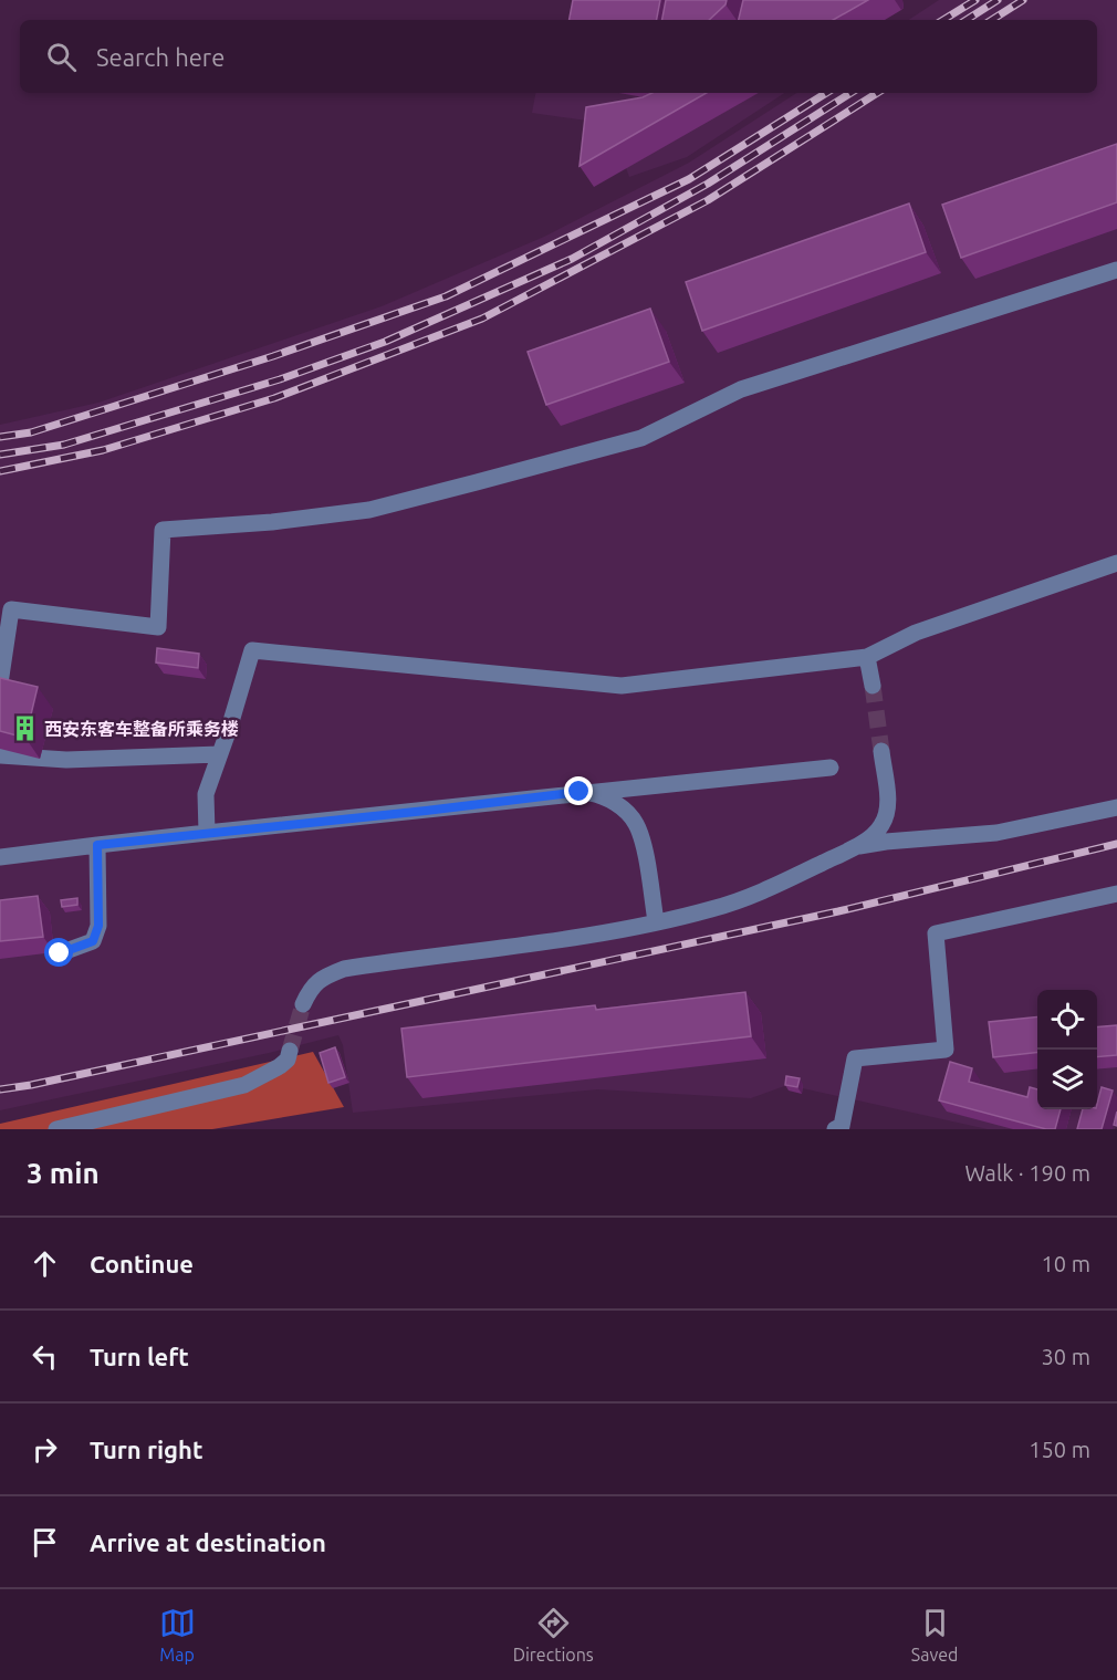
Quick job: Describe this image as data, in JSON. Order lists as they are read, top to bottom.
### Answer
{
  "places": {
    "building": ["西安东客车整备所乘务楼"]
  },
  "page": {
    "search": "Search here",
    "heading": ["3 min", "Walk · 190 m"],
    "list": [
      ["Continue", "10 m"],
      ["Turn left", "30 m"],
      ["Turn right", "150 m"],
      "Arrive at destination"
    ],
    "nav": ["Map", "Directions", "Saved"]
  }
}
